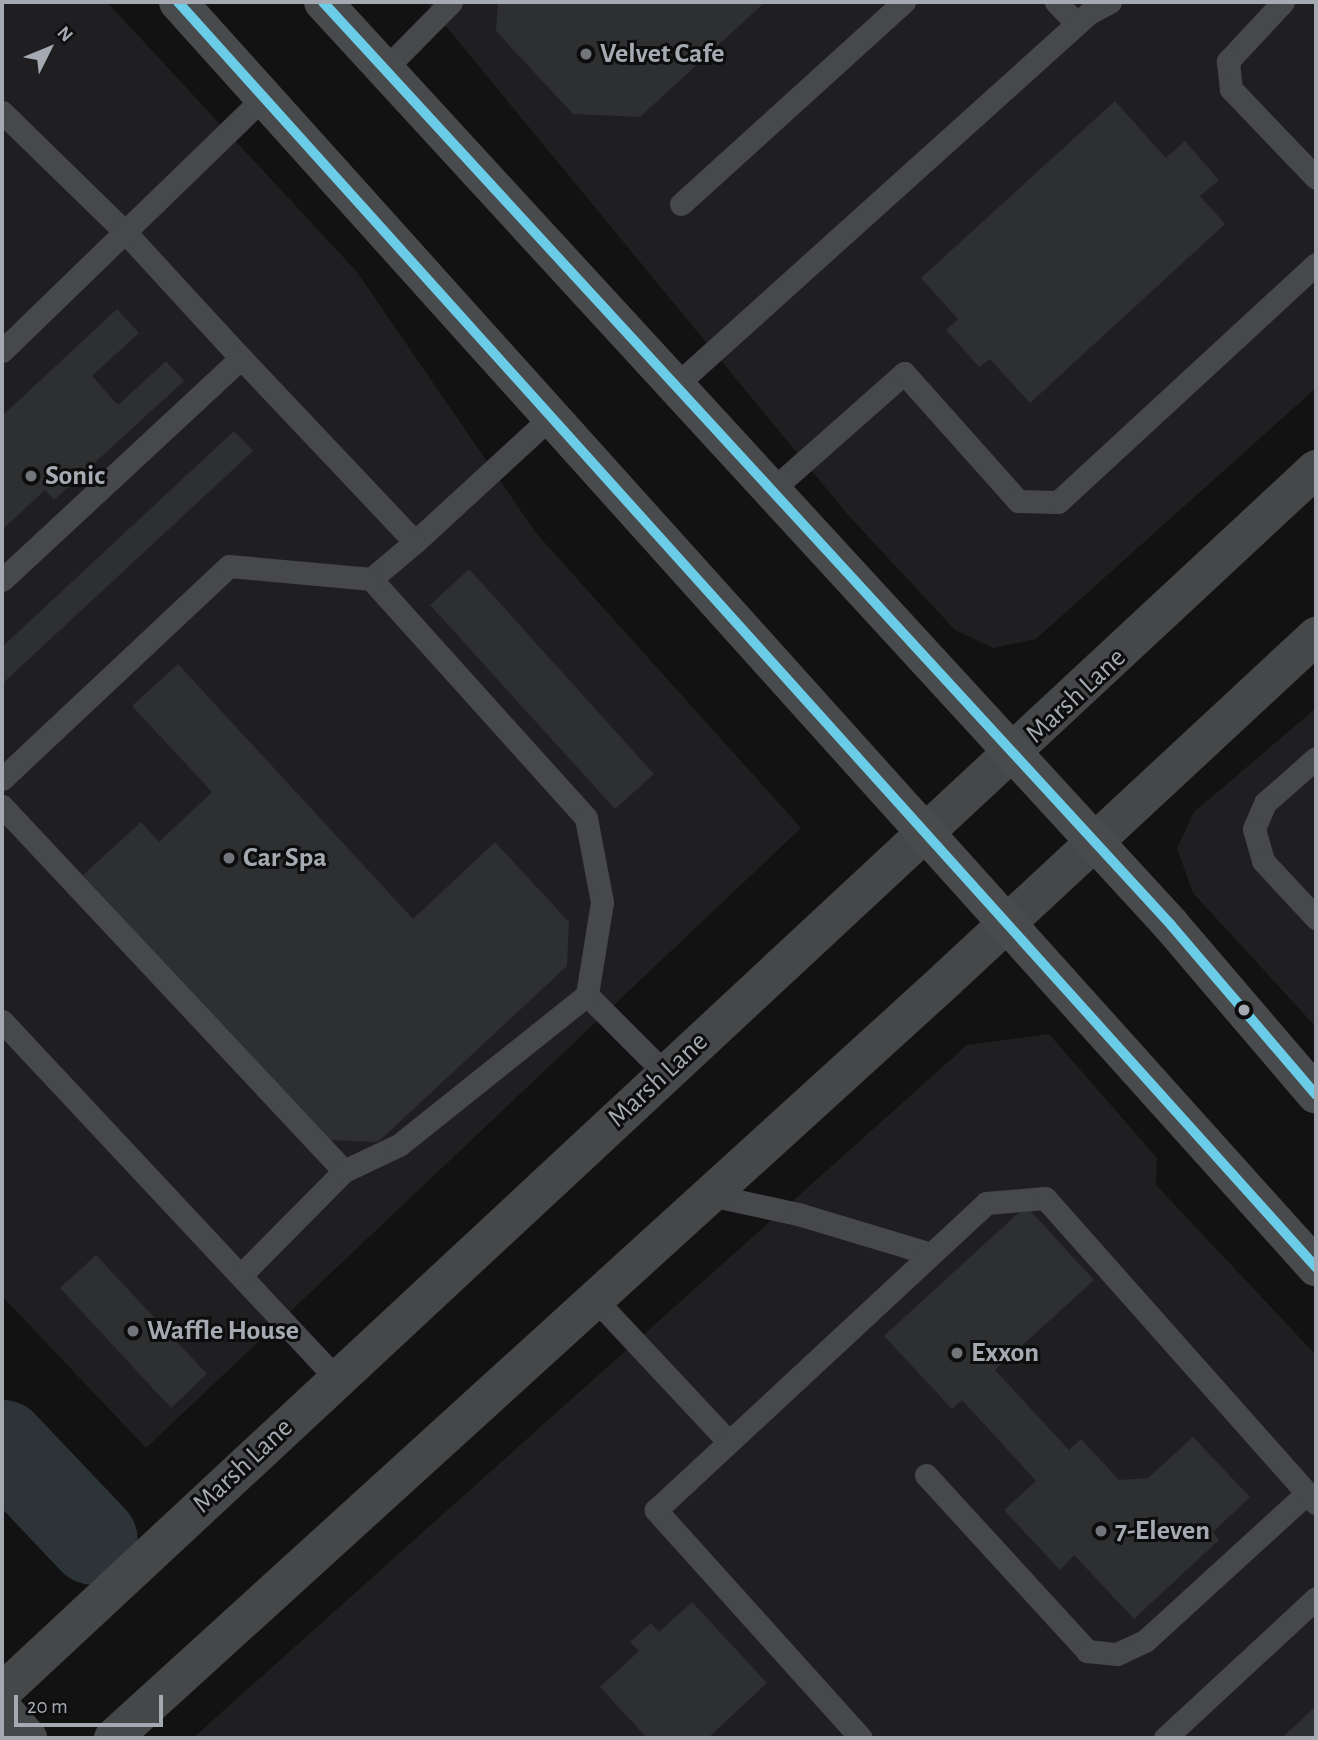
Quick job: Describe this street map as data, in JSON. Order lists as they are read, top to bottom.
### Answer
{
  "streets": {
    "main road": ["Marsh Lane"]
  },
  "places": [
    "Velvet Cafe",
    "Sonic",
    "Car Spa",
    "Waffle House",
    "Exxon",
    "7-Eleven"
  ],
  "scale_bar": "20 m",
  "north": "top right"
}
